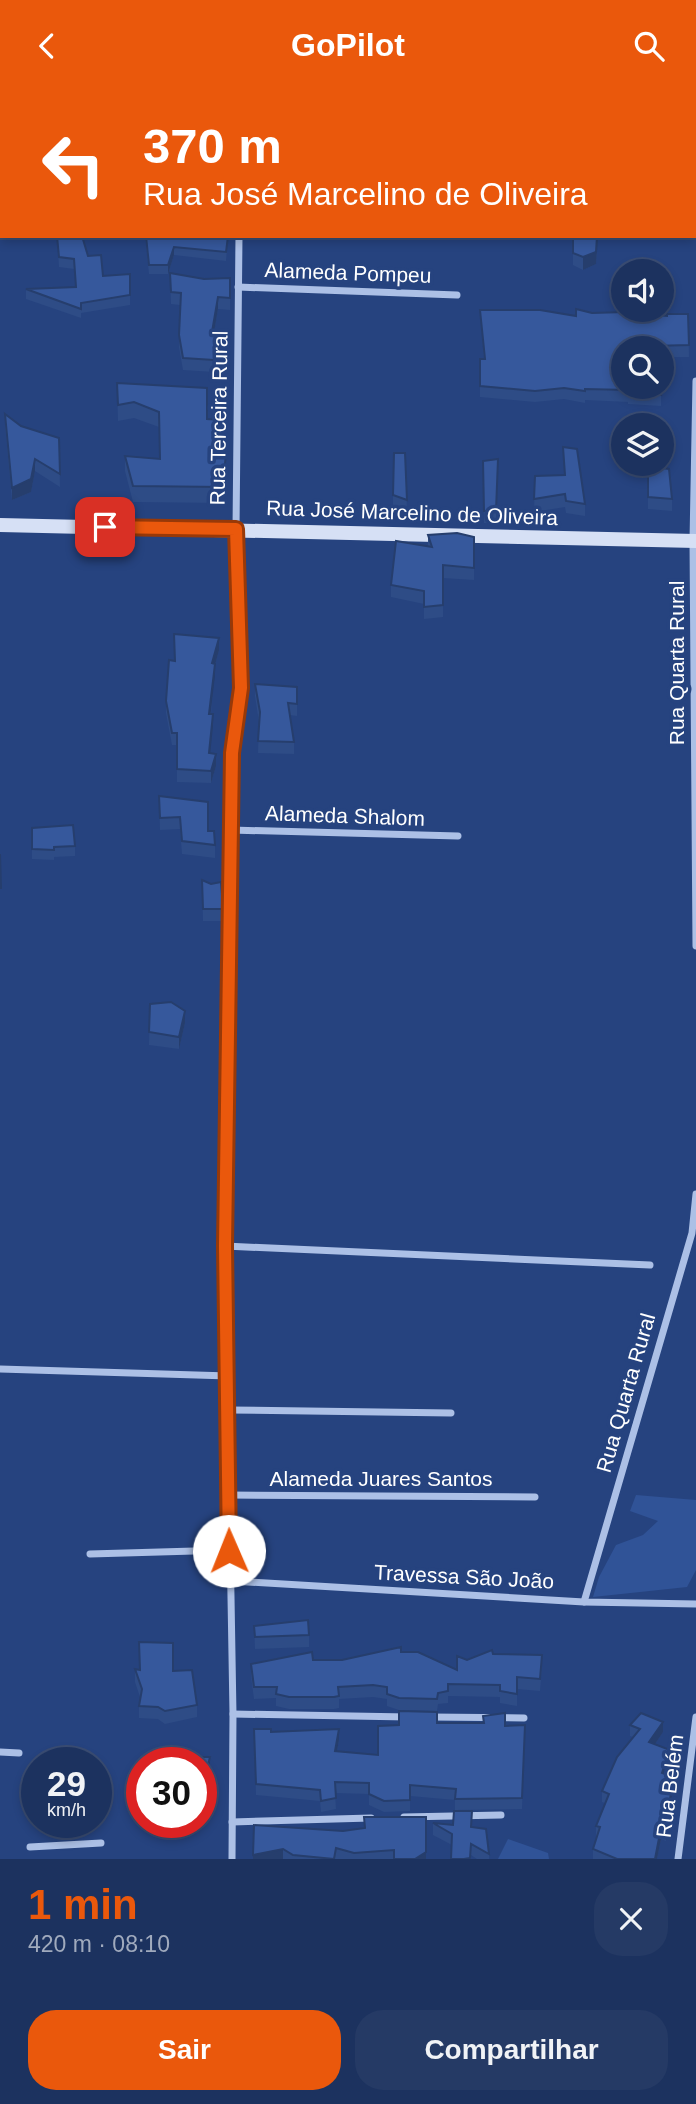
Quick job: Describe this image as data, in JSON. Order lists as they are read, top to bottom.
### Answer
{
  "streets": {
    "street": [
      "Alameda Pompeu",
      "Rua Terceira Rural",
      "Rua José Marcelino de Oliveira",
      "Rua Quarta Rural",
      "Alameda Shalom",
      "Alameda Juares Santos",
      "Travessa São João",
      "Rua Belém"
    ]
  },
  "crossings": [
    ["Alameda Pompeu", "Rua Terceira Rural"],
    ["Rua Terceira Rural", "Rua José Marcelino de Oliveira"],
    ["Rua Terceira Rural", "Alameda Shalom"],
    ["Rua Terceira Rural", "Alameda Juares Santos"],
    ["Rua Terceira Rural", "Travessa São João"],
    ["Rua José Marcelino de Oliveira", "Rua Quarta Rural"],
    ["Rua Quarta Rural", "Travessa São João"]
  ],
  "page": {
    "header": "GoPilot",
    "turn": ["370 m", "Rua José Marcelino de Oliveira"],
    "speed": "29 km/h",
    "limit": "30",
    "heading": ["1 min", "420 m · 08:10"],
    "buttons": ["Sair", "Compartilhar"]
  }
}
